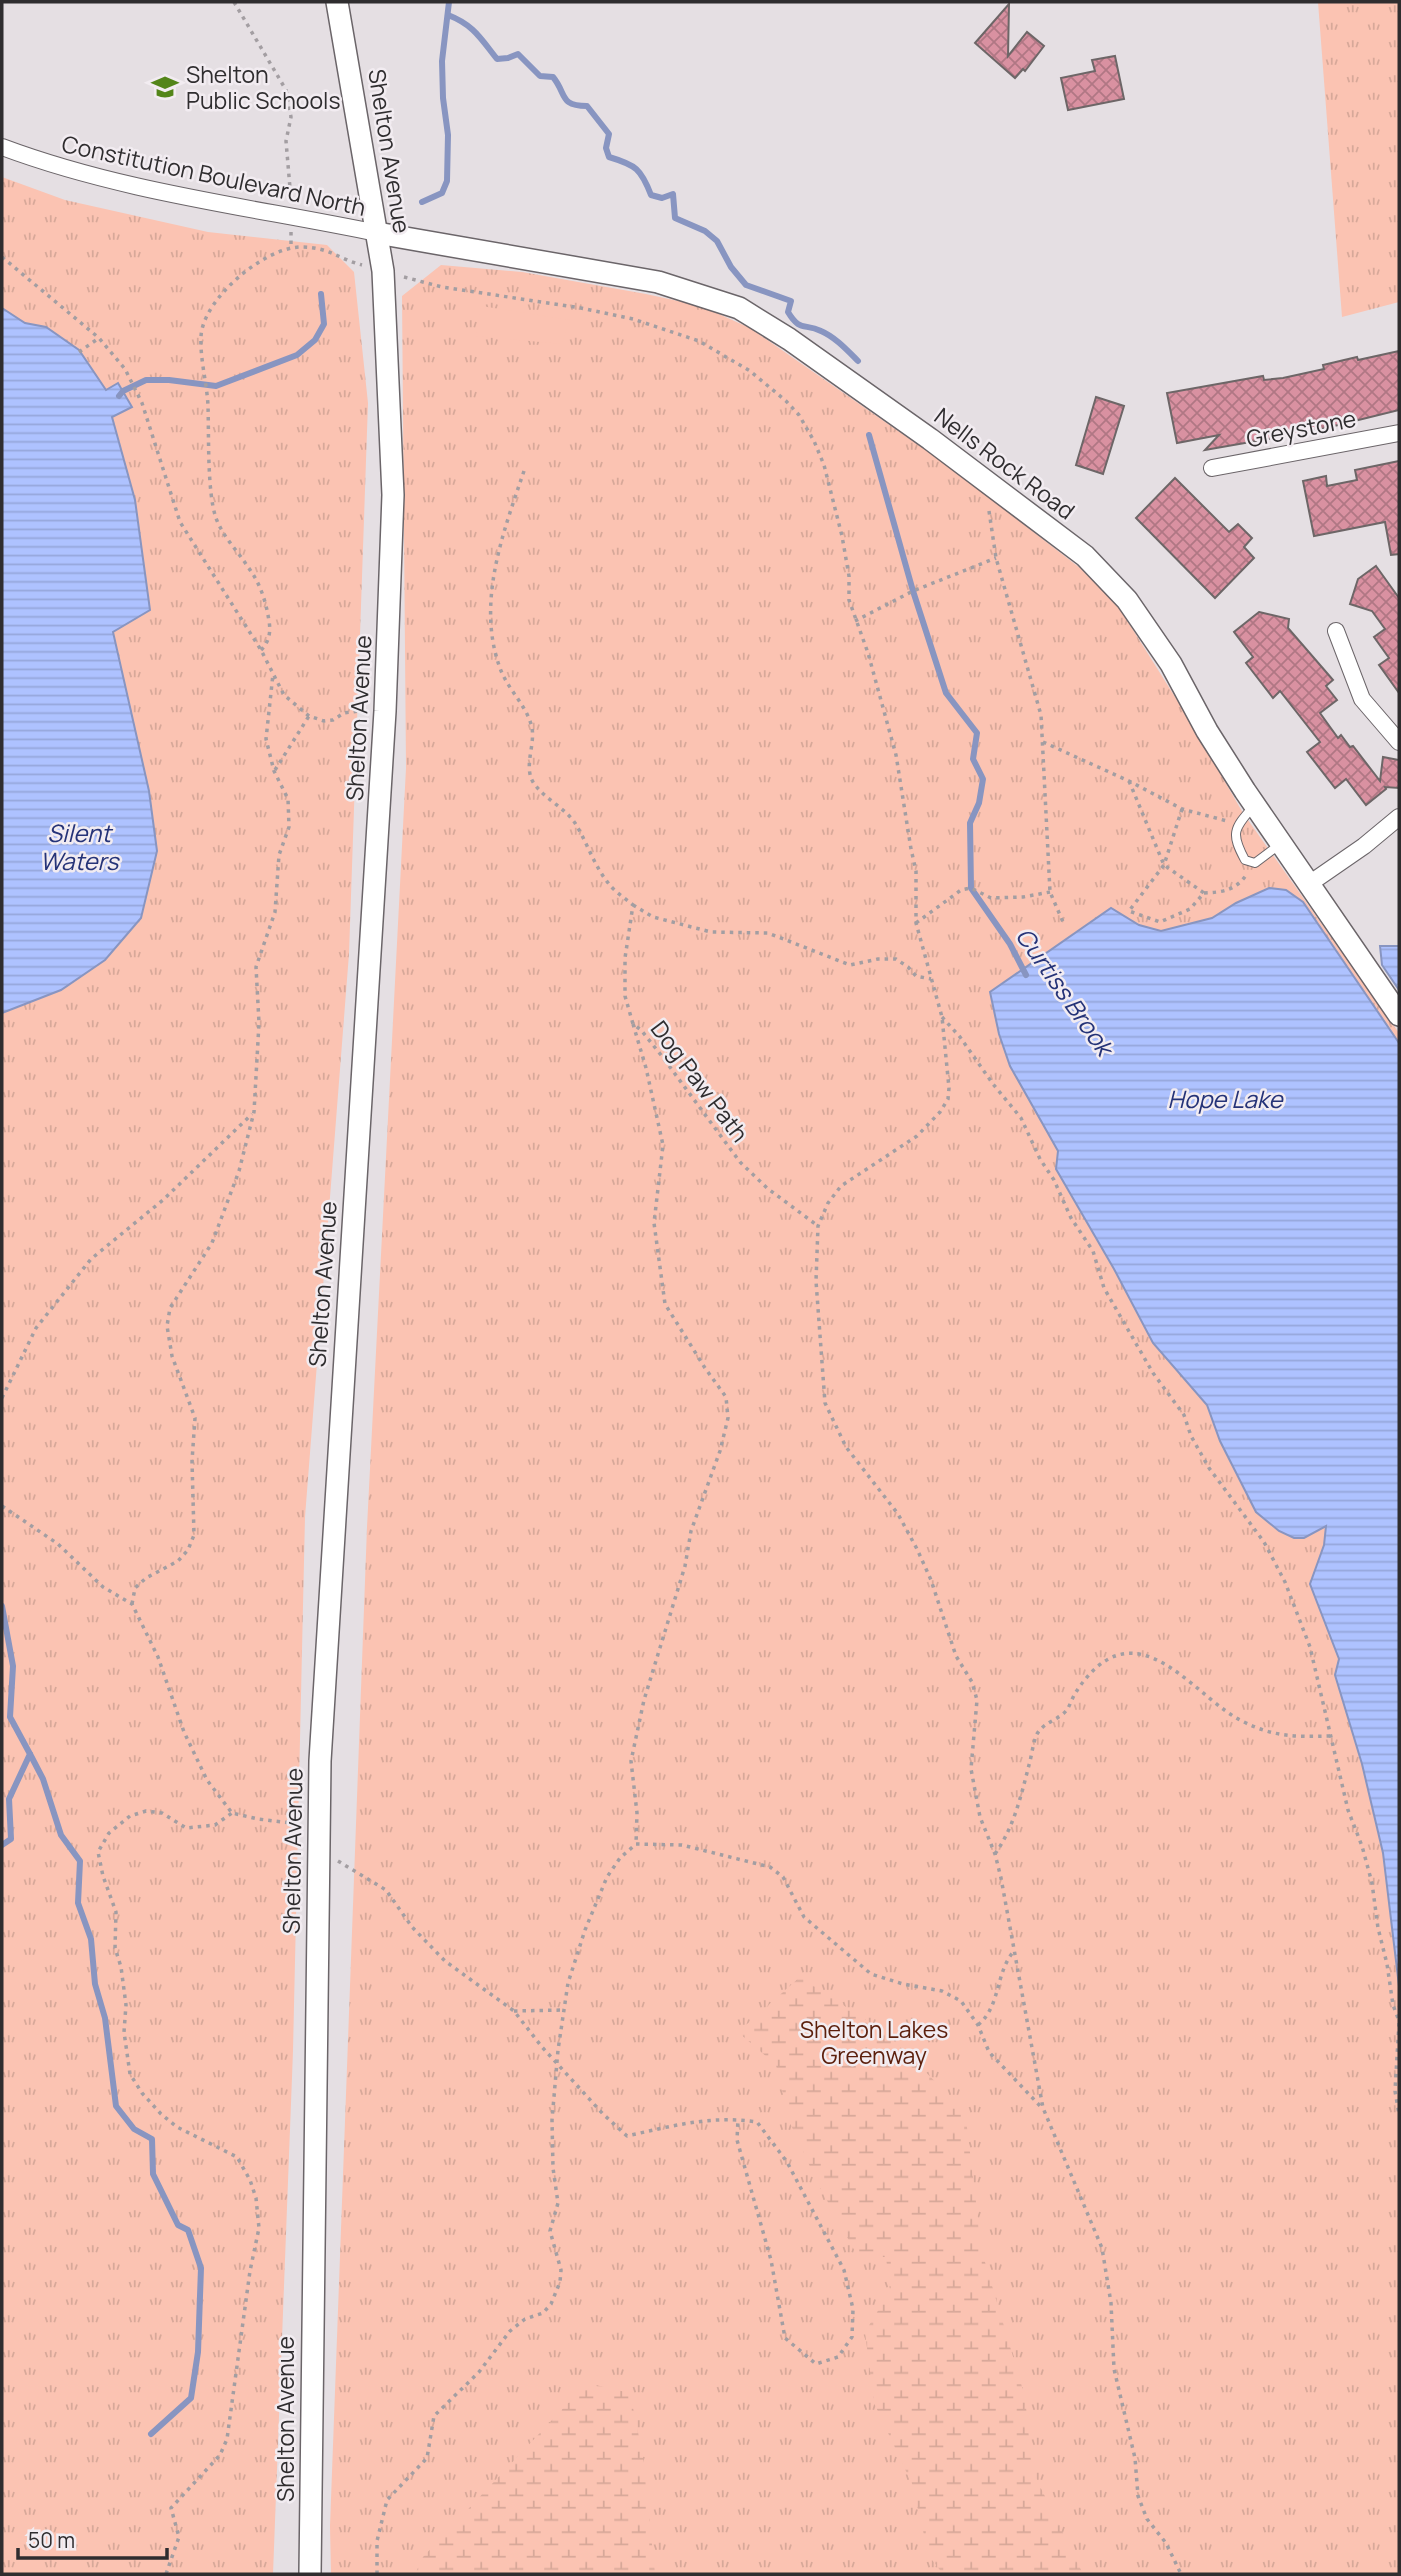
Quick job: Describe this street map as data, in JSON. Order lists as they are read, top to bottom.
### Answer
{
  "streets": {
    "main road": ["Shelton Avenue", "Nells Rock Road"],
    "street": ["Constitution Boulevard North", "Greystone"],
    "path": ["Dog Paw Path"]
  },
  "crossings": [
    ["Shelton Avenue", "Constitution Boulevard North"],
    ["Shelton Avenue", "Nells Rock Road"],
    ["Constitution Boulevard North", "Nells Rock Road"]
  ],
  "water": ["Silent Waters", "Curtiss Brook", "Hope Lake"],
  "parks": ["Shelton Lakes Greenway"],
  "places": {
    "school or university": ["Shelton Public Schools"]
  },
  "scale_bar": "50 m"
}
